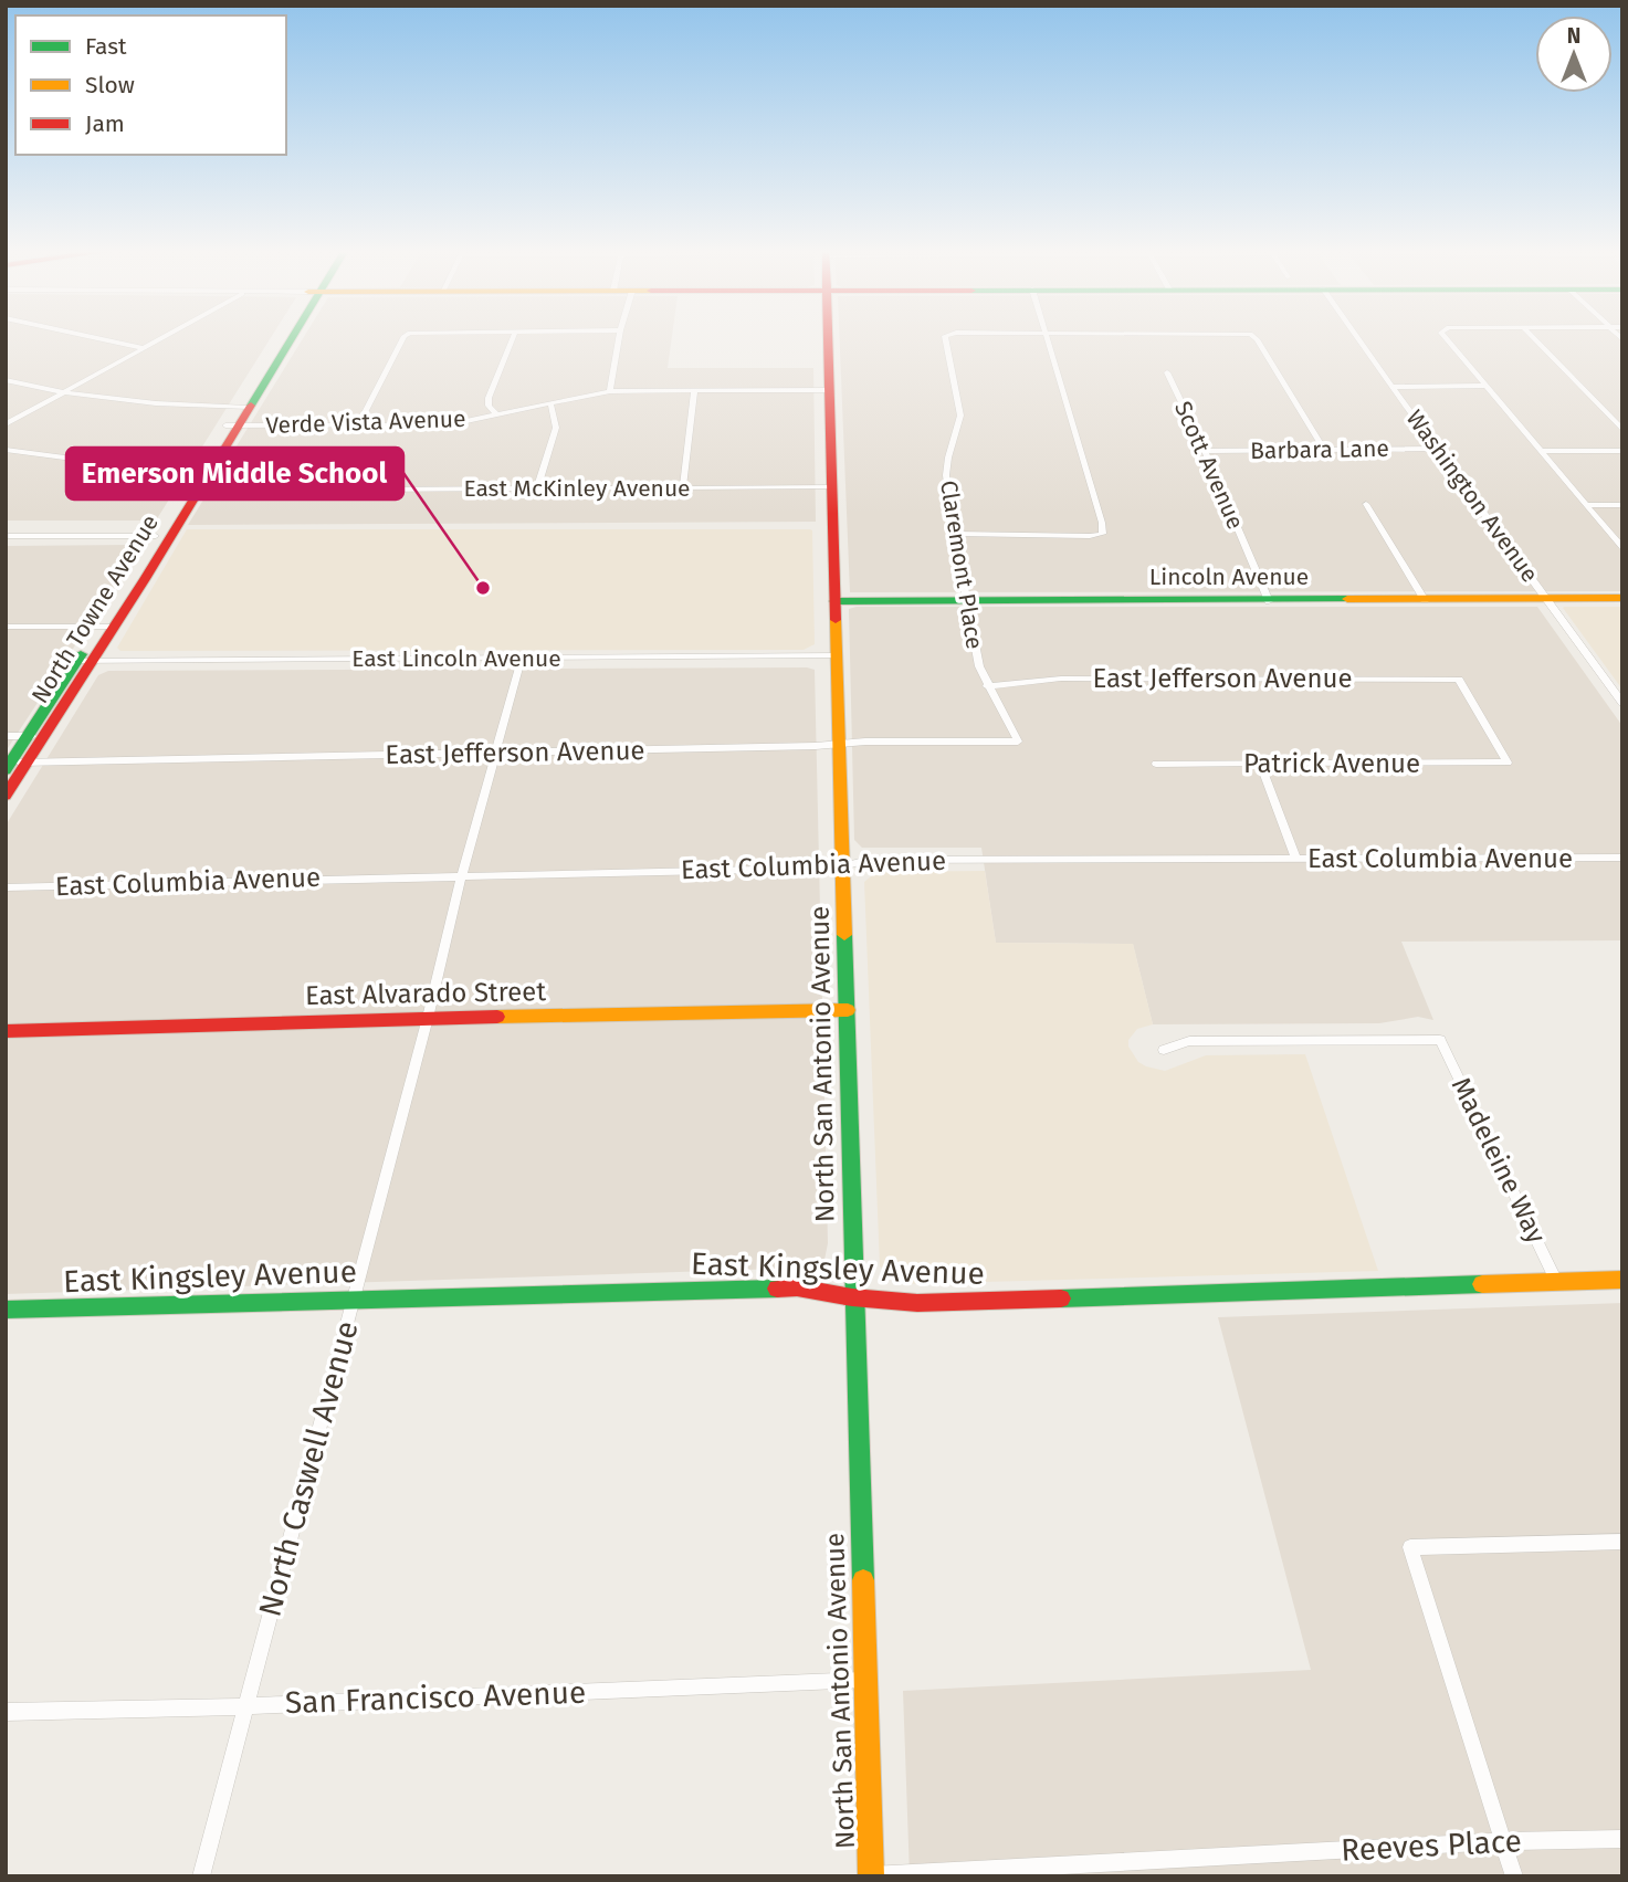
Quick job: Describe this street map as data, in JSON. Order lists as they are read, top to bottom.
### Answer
{
  "streets": {
    "main road": [
      "Lincoln Avenue",
      "North Towne Avenue",
      "East Alvarado Street",
      "North San Antonio Avenue",
      "East Kingsley Avenue"
    ],
    "street": [
      "Verde Vista Avenue",
      "Barbara Lane",
      "Scott Avenue",
      "East McKinley Avenue",
      "Washington Avenue",
      "Claremont Place",
      "East Lincoln Avenue",
      "East Jefferson Avenue",
      "Patrick Avenue",
      "East Columbia Avenue",
      "Madeleine Way",
      "North Caswell Avenue",
      "San Francisco Avenue",
      "Reeves Place"
    ]
  },
  "crossings": [
    ["Verde Vista Avenue", "North Towne Avenue"],
    ["Verde Vista Avenue", "North San Antonio Avenue"],
    ["Barbara Lane", "Scott Avenue"],
    ["Barbara Lane", "Washington Avenue"],
    ["Scott Avenue", "Lincoln Avenue"],
    ["East McKinley Avenue", "North Towne Avenue"],
    ["East McKinley Avenue", "North San Antonio Avenue"],
    ["Washington Avenue", "Lincoln Avenue"],
    ["Claremont Place", "Lincoln Avenue"],
    ["Claremont Place", "East Jefferson Avenue"],
    ["Lincoln Avenue", "North San Antonio Avenue"],
    ["North Towne Avenue", "East Lincoln Avenue"],
    ["North Towne Avenue", "East Jefferson Avenue"],
    ["East Lincoln Avenue", "North San Antonio Avenue"],
    ["East Lincoln Avenue", "North Caswell Avenue"],
    ["East Jefferson Avenue", "Patrick Avenue"],
    ["East Jefferson Avenue", "North San Antonio Avenue"],
    ["East Jefferson Avenue", "North Caswell Avenue"],
    ["East Columbia Avenue", "North San Antonio Avenue"],
    ["East Columbia Avenue", "North Caswell Avenue"],
    ["East Alvarado Street", "North San Antonio Avenue"],
    ["East Alvarado Street", "North Caswell Avenue"],
    ["North San Antonio Avenue", "East Kingsley Avenue"],
    ["North San Antonio Avenue", "San Francisco Avenue"],
    ["North San Antonio Avenue", "Reeves Place"],
    ["Madeleine Way", "East Kingsley Avenue"],
    ["East Kingsley Avenue", "North Caswell Avenue"],
    ["North Caswell Avenue", "San Francisco Avenue"]
  ],
  "places": ["Emerson Middle School"],
  "legend": ["Fast", "Slow", "Jam"],
  "north": "top"
}
